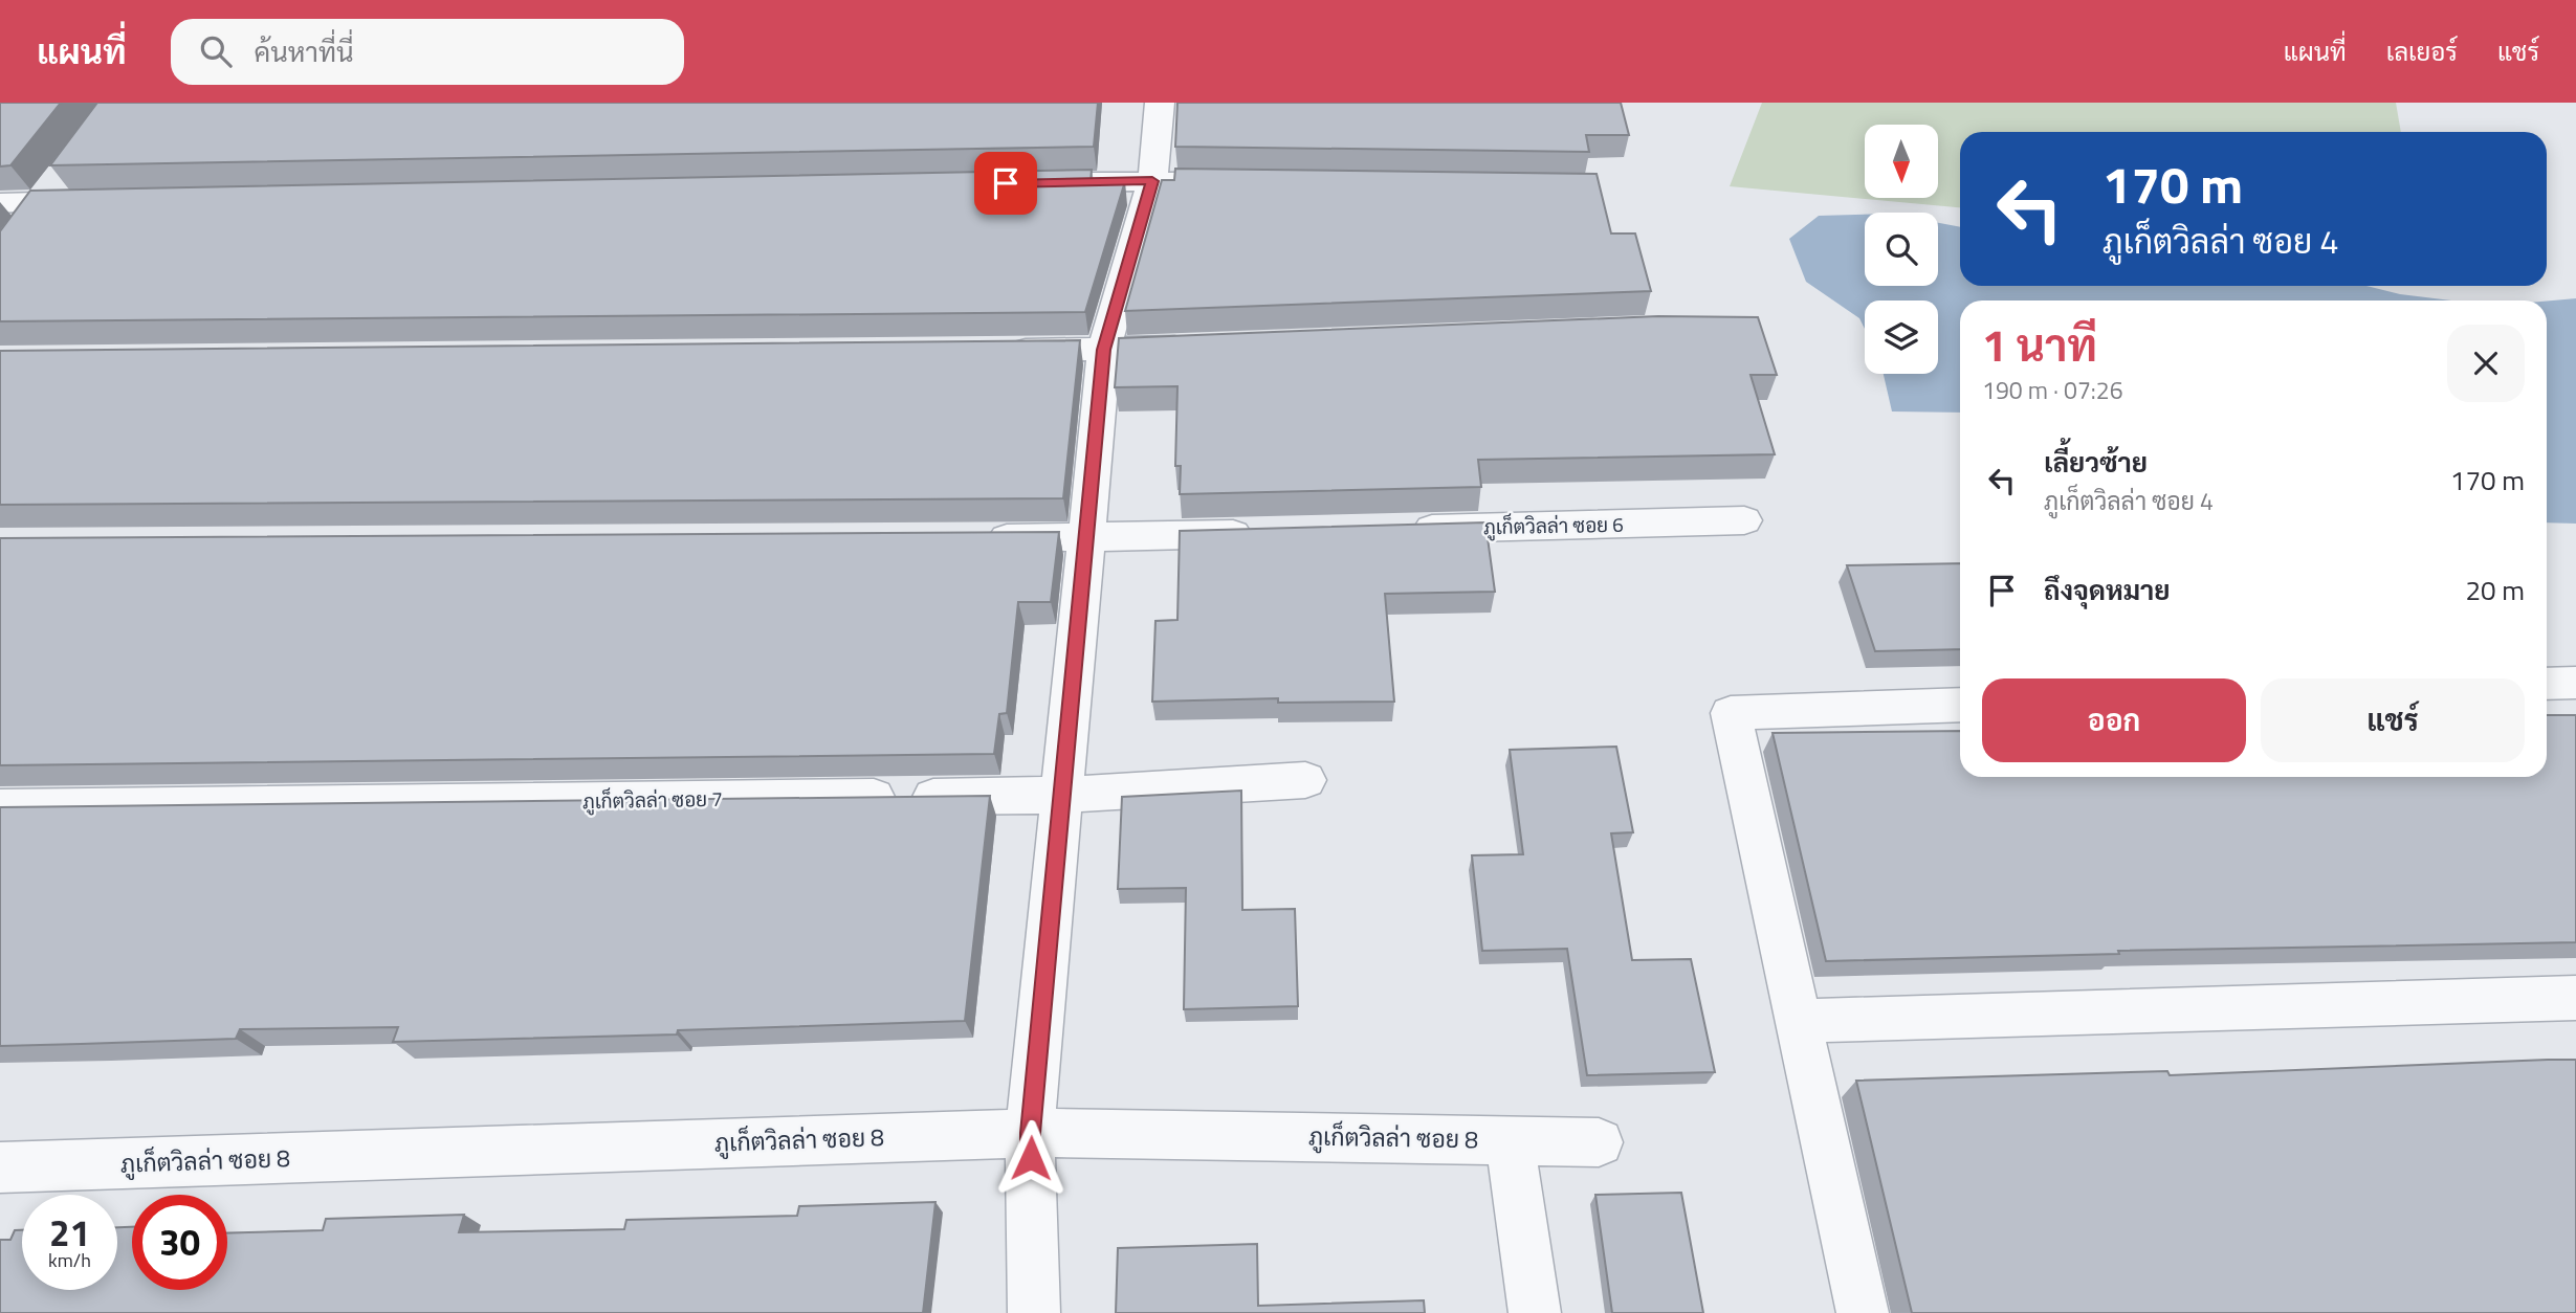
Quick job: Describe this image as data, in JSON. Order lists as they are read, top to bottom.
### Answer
{
  "streets": {
    "street": ["ภูเก็ตวิลล่า ซอย 6", "ภูเก็ตวิลล่า ซอย 7", "ภูเก็ตวิลล่า ซอย 8"]
  },
  "north": "bottom",
  "page": {
    "header": "แผนที่",
    "search": "ค้นหาที่นี่",
    "nav": ["แผนที่", "เลเยอร์", "แชร์"],
    "turn": ["170 m", "ภูเก็ตวิลล่า ซอย 4"],
    "heading": ["1 นาที", "190 m · 07:26"],
    "list": [
      {
        "name": "เลี้ยวซ้าย",
        "note": "ภูเก็ตวิลล่า ซอย 4",
        "value": "170 m"
      },
      {
        "name": "ถึงจุดหมาย",
        "value": "20 m"
      }
    ],
    "buttons": ["ออก", "แชร์"],
    "speed": "21 km/h",
    "limit": "30"
  }
}
